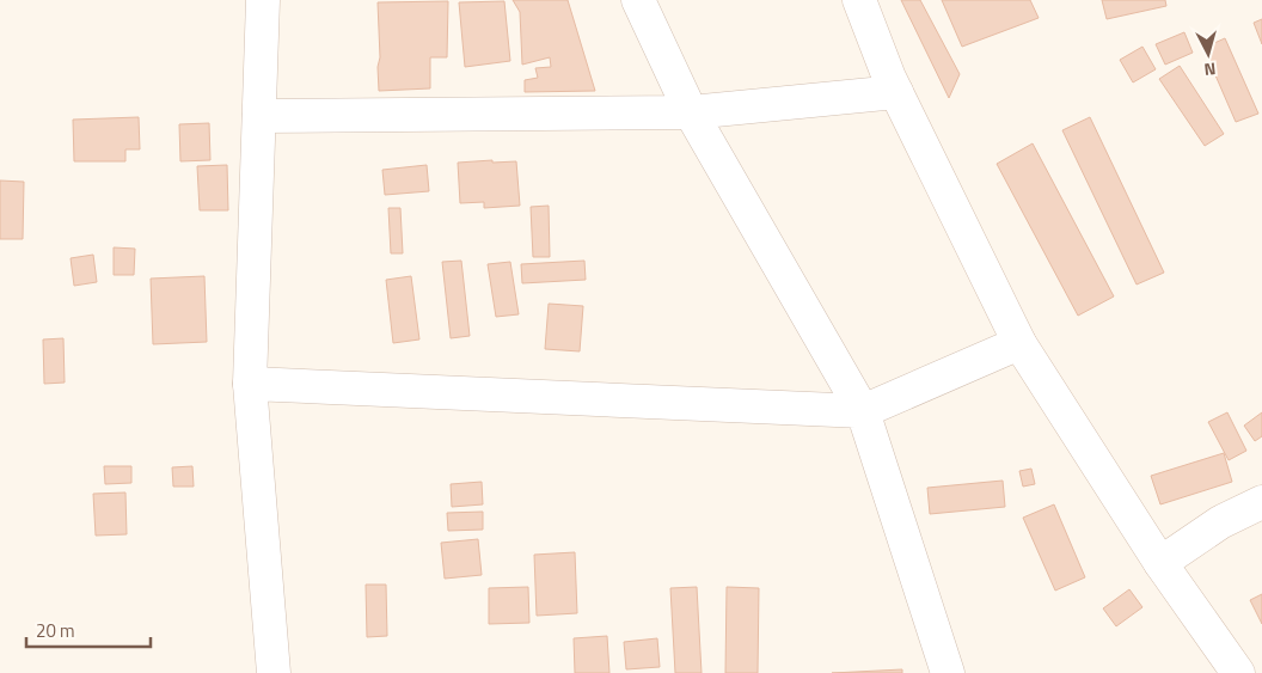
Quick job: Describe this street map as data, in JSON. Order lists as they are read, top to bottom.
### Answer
{
  "scale_bar": "20 m",
  "north": "bottom"
}
